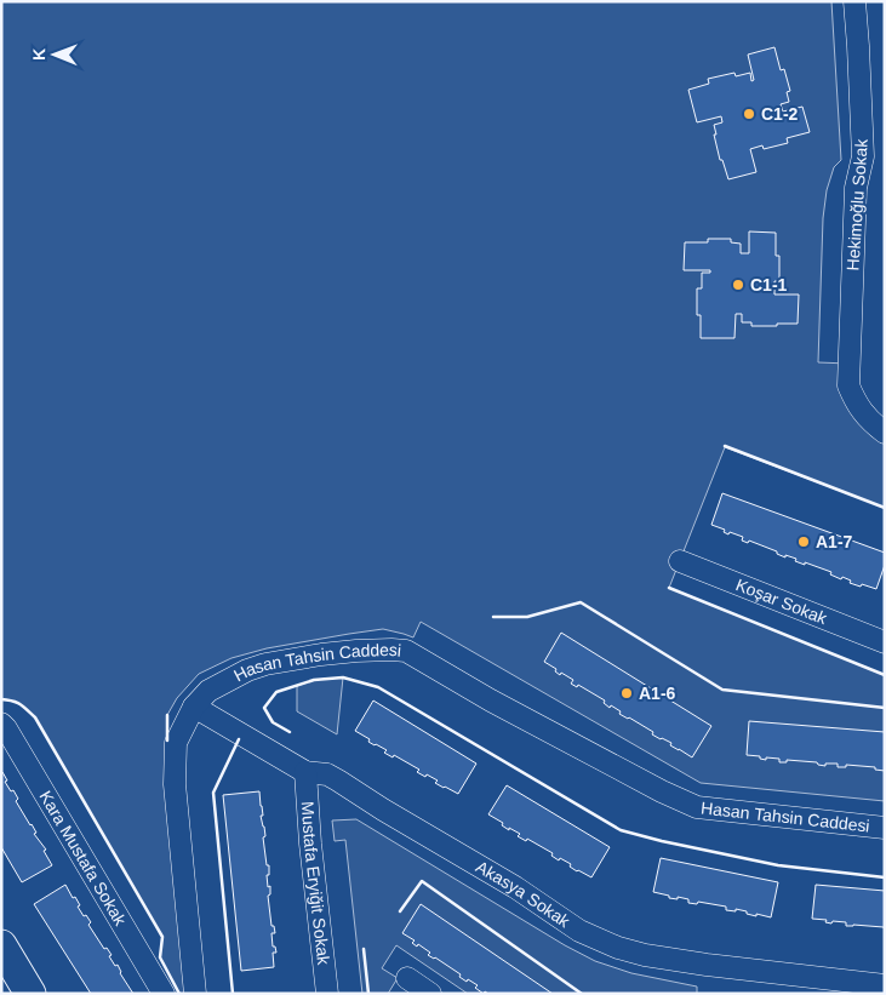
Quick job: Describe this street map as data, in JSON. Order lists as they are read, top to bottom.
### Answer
{
  "streets": {
    "street": [
      "Hekimoğlu Sokak",
      "Koşar Sokak",
      "Hasan Tahsin Caddesi",
      "Kara Mustafa Sokak",
      "Mustafa Eryiğit Sokak",
      "Akasya Sokak"
    ]
  },
  "crossings": [
    ["Hasan Tahsin Caddesi", "Akasya Sokak"],
    ["Mustafa Eryiğit Sokak", "Akasya Sokak"]
  ],
  "places": [
    "C1-2",
    "C1-1",
    "A1-7",
    "A1-6"
  ],
  "north": "left"
}
